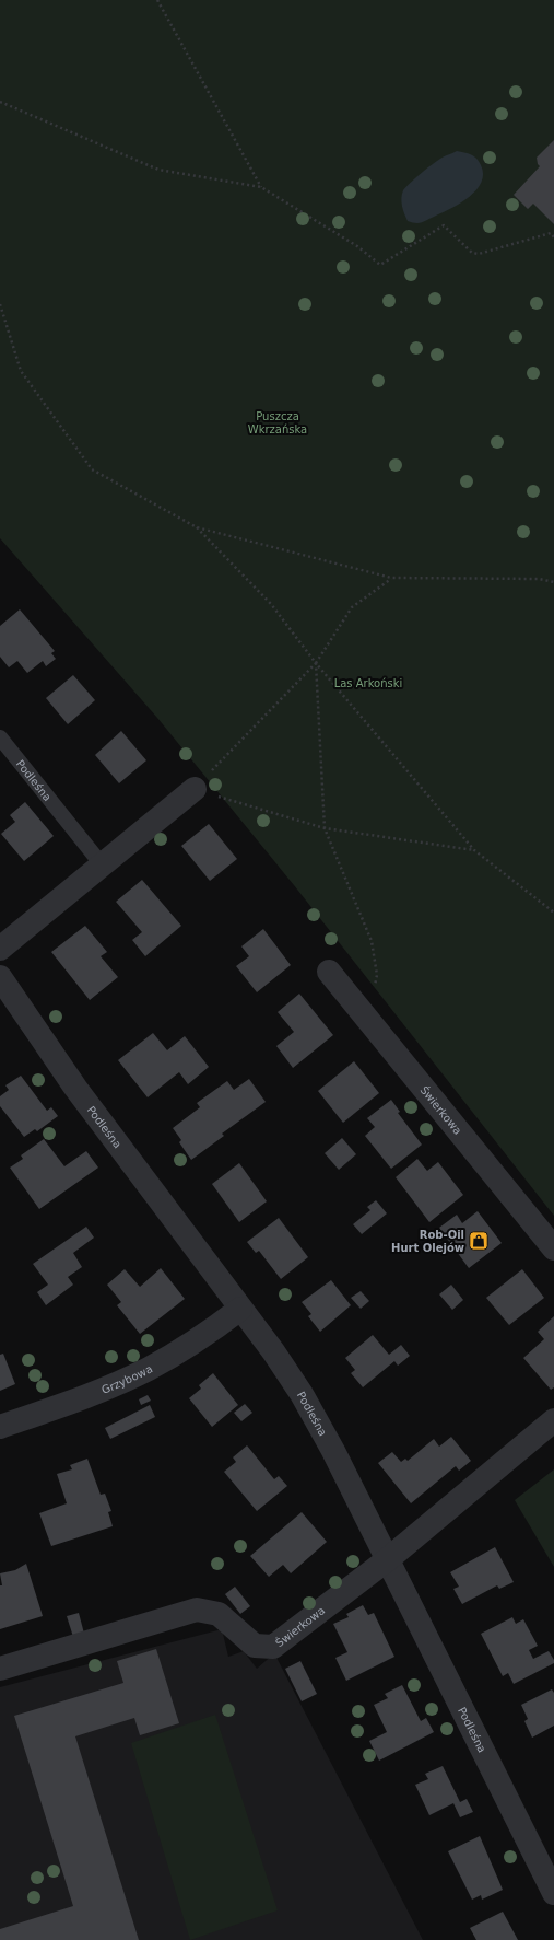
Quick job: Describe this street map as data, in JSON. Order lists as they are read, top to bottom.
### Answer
{
  "streets": {
    "street": ["Podleśna", "Świerkowa", "Grzybowa"]
  },
  "crossings": [
    ["Podleśna", "Świerkowa"],
    ["Podleśna", "Grzybowa"]
  ],
  "parks": ["Puszcza Wkrzańska", "Las Arkoński"],
  "places": {
    "shop": ["Rob-Oil Hurt Olejów"]
  }
}
